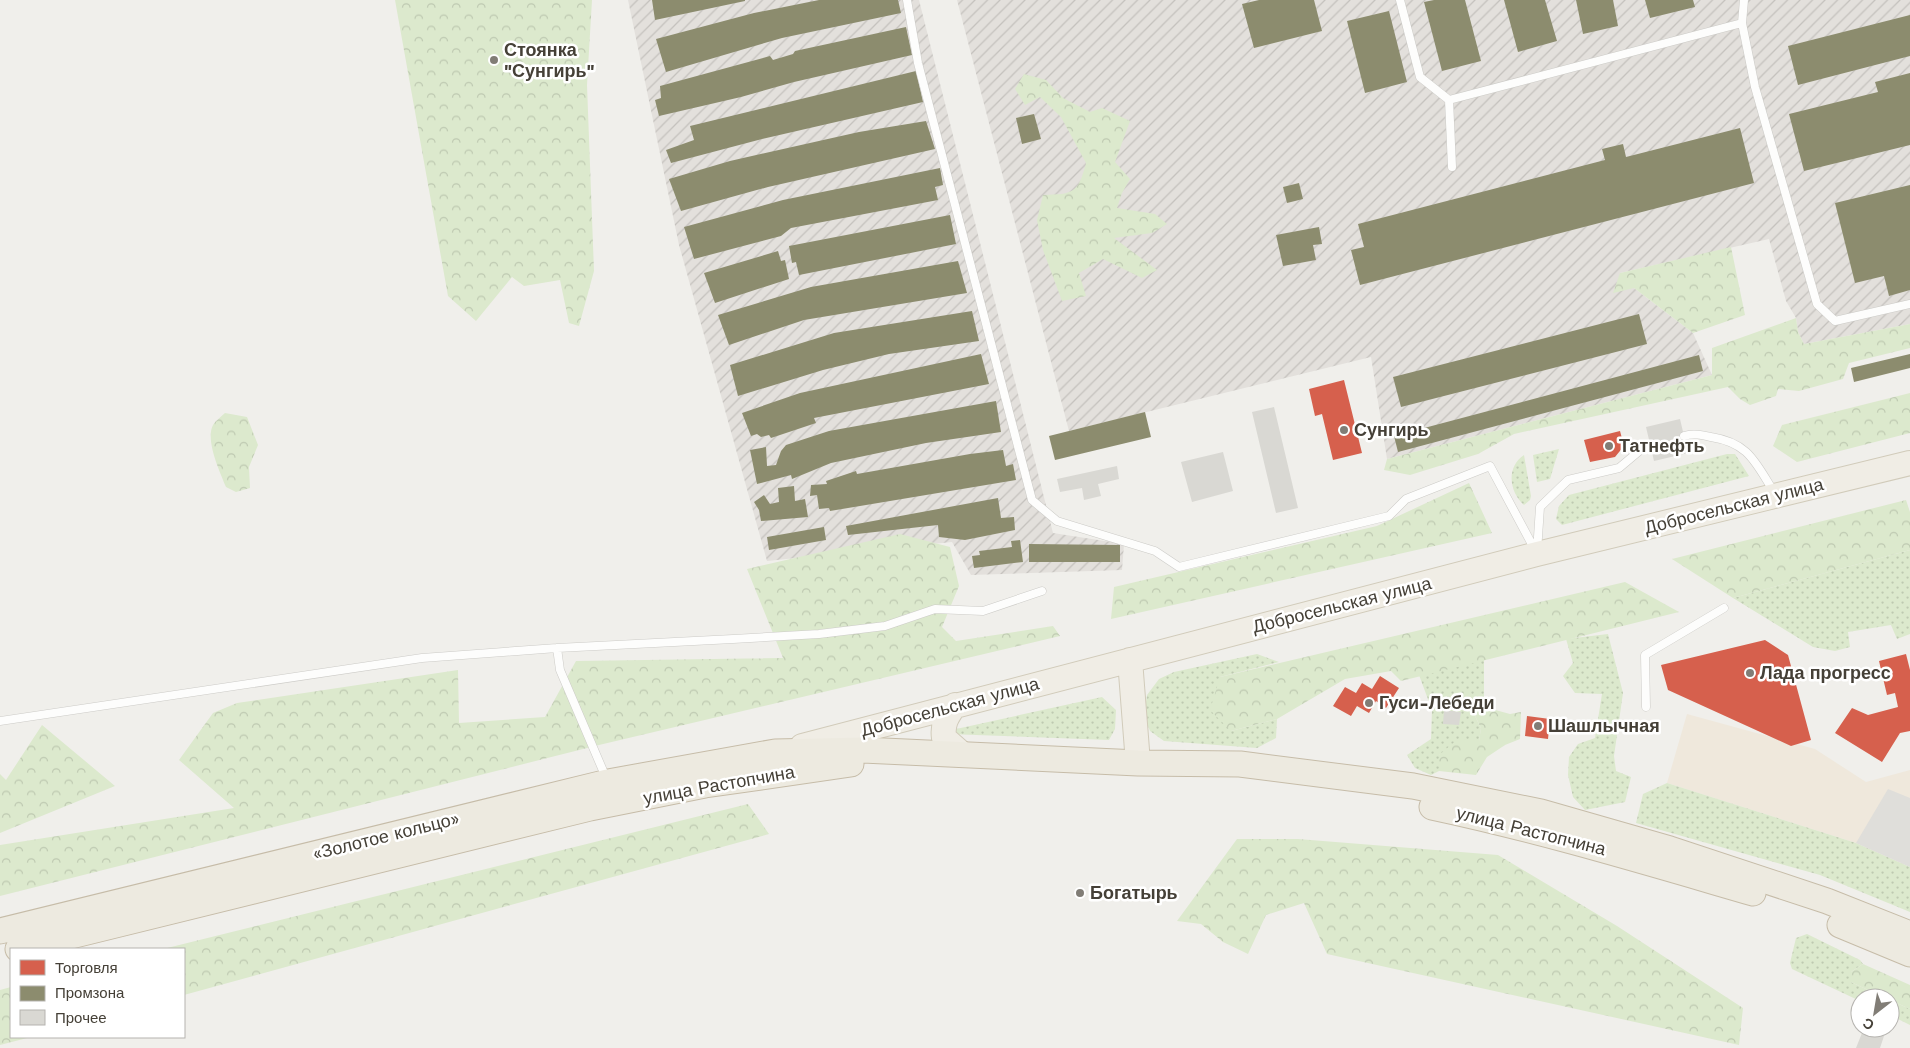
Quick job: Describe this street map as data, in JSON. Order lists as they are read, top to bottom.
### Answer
{
  "streets": {
    "highway": ["улица Растопчина", "«Золотое кольцо»"],
    "main road": ["Добросельская улица"]
  },
  "crossings": [
    ["Добросельская улица", "улица Растопчина"],
    ["Добросельская улица", "«Золотое кольцо»"],
    ["улица Растопчина", "«Золотое кольцо»"]
  ],
  "places": [
    "Стоянка \"Сунгирь\"",
    "Сунгирь",
    "Татнефть",
    "Лада прогресс",
    "Гуси-Лебеди",
    "Шашлычная",
    "Богатырь"
  ],
  "legend": ["Торговля", "Промзона", "Прочее"],
  "north": "bottom left"
}
